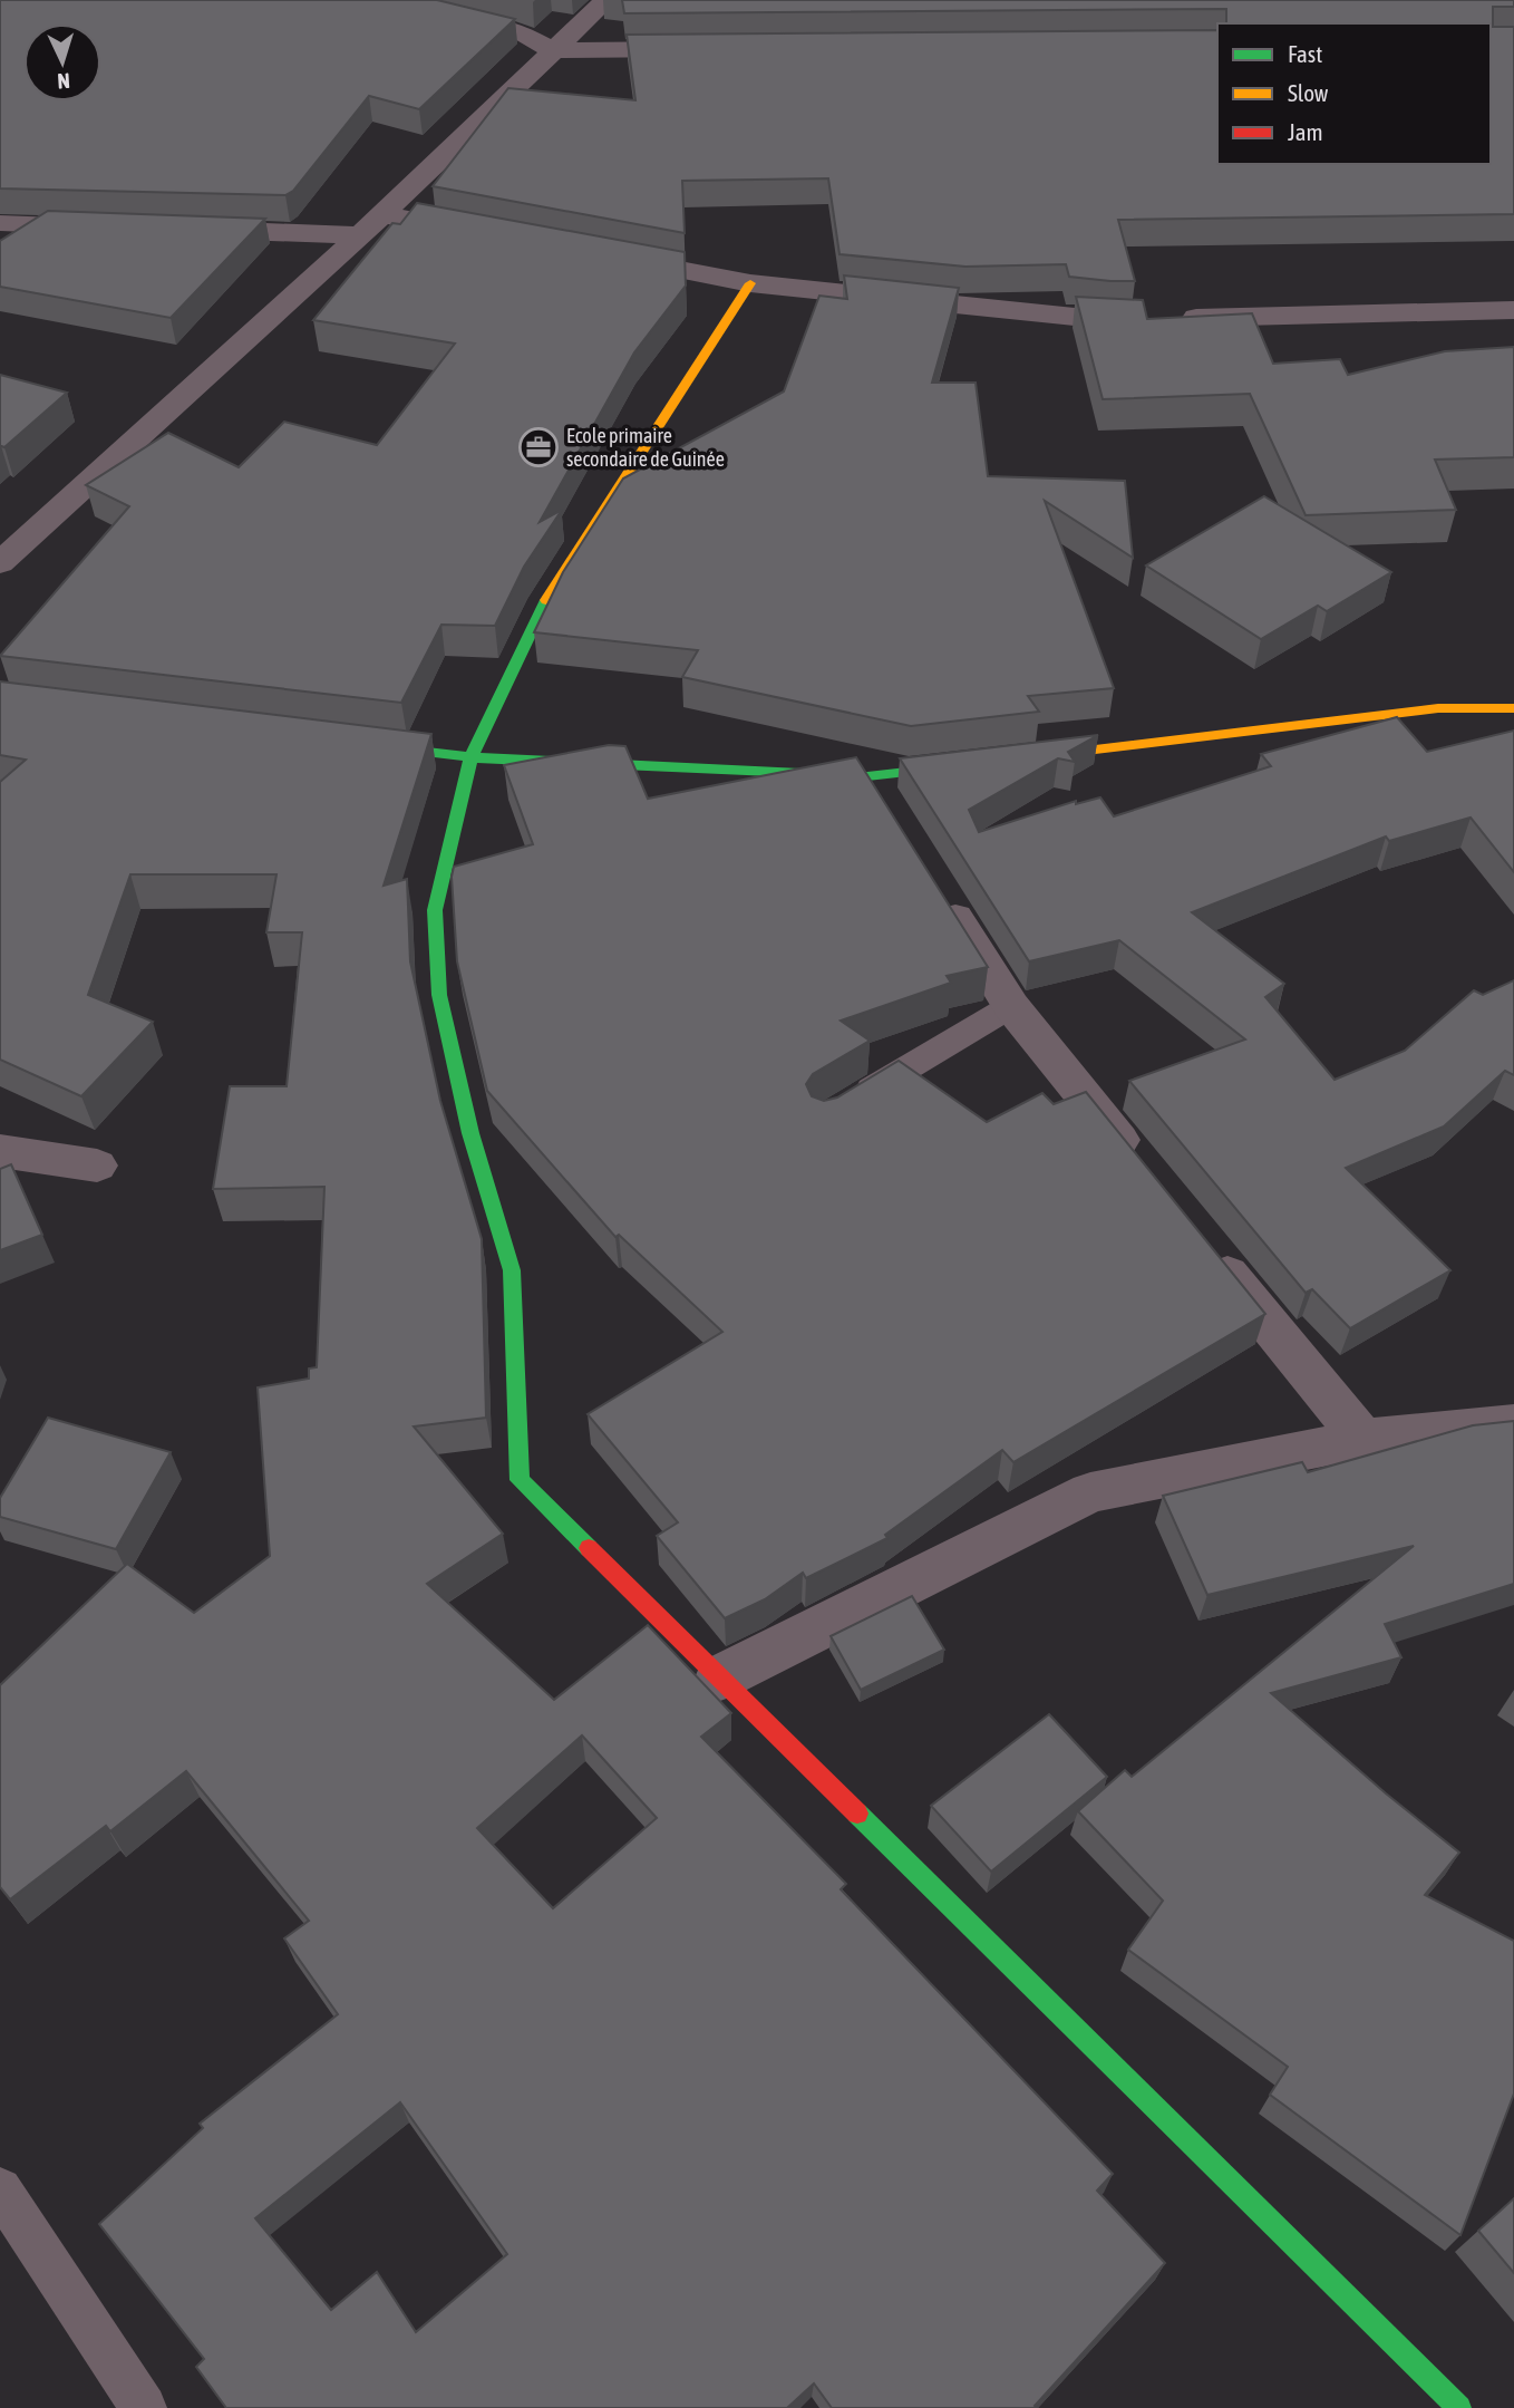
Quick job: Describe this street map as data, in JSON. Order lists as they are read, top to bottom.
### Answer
{
  "places": {
    "office": ["Ecole primaire secondaire de Guinée"]
  },
  "legend": ["Fast", "Slow", "Jam"],
  "north": "bottom"
}
